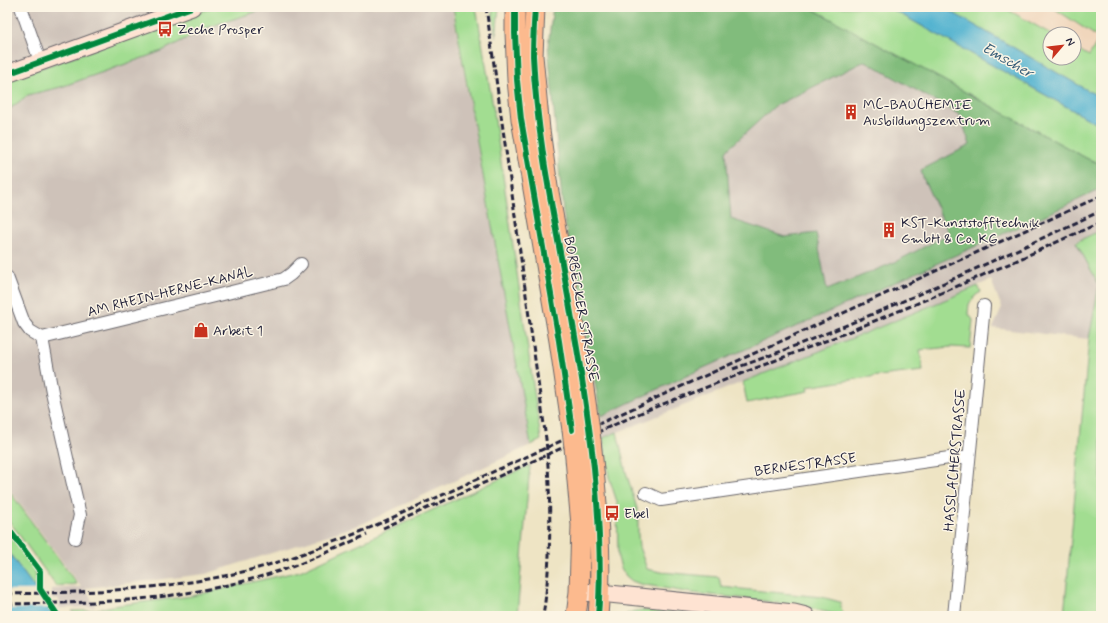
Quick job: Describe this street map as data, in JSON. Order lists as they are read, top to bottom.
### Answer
{
  "streets": {
    "main road": ["BORBECKER STRASSE"],
    "street": ["AM RHEIN-HERNE-KANAL", "HASSLACHERSTRASSE", "BERNESTRASSE"]
  },
  "crossings": [
    ["HASSLACHERSTRASSE", "BERNESTRASSE"]
  ],
  "water": ["Emscher"],
  "places": {
    "bus stop": ["Zeche Prosper", "Ebel"],
    "building": ["MC-BAUCHEMIE Ausbildungszentrum", "KST-Kunststofftechnik GmbH & Co. KG"],
    "shop": ["Arbeit 1"]
  },
  "north": "top right"
}
